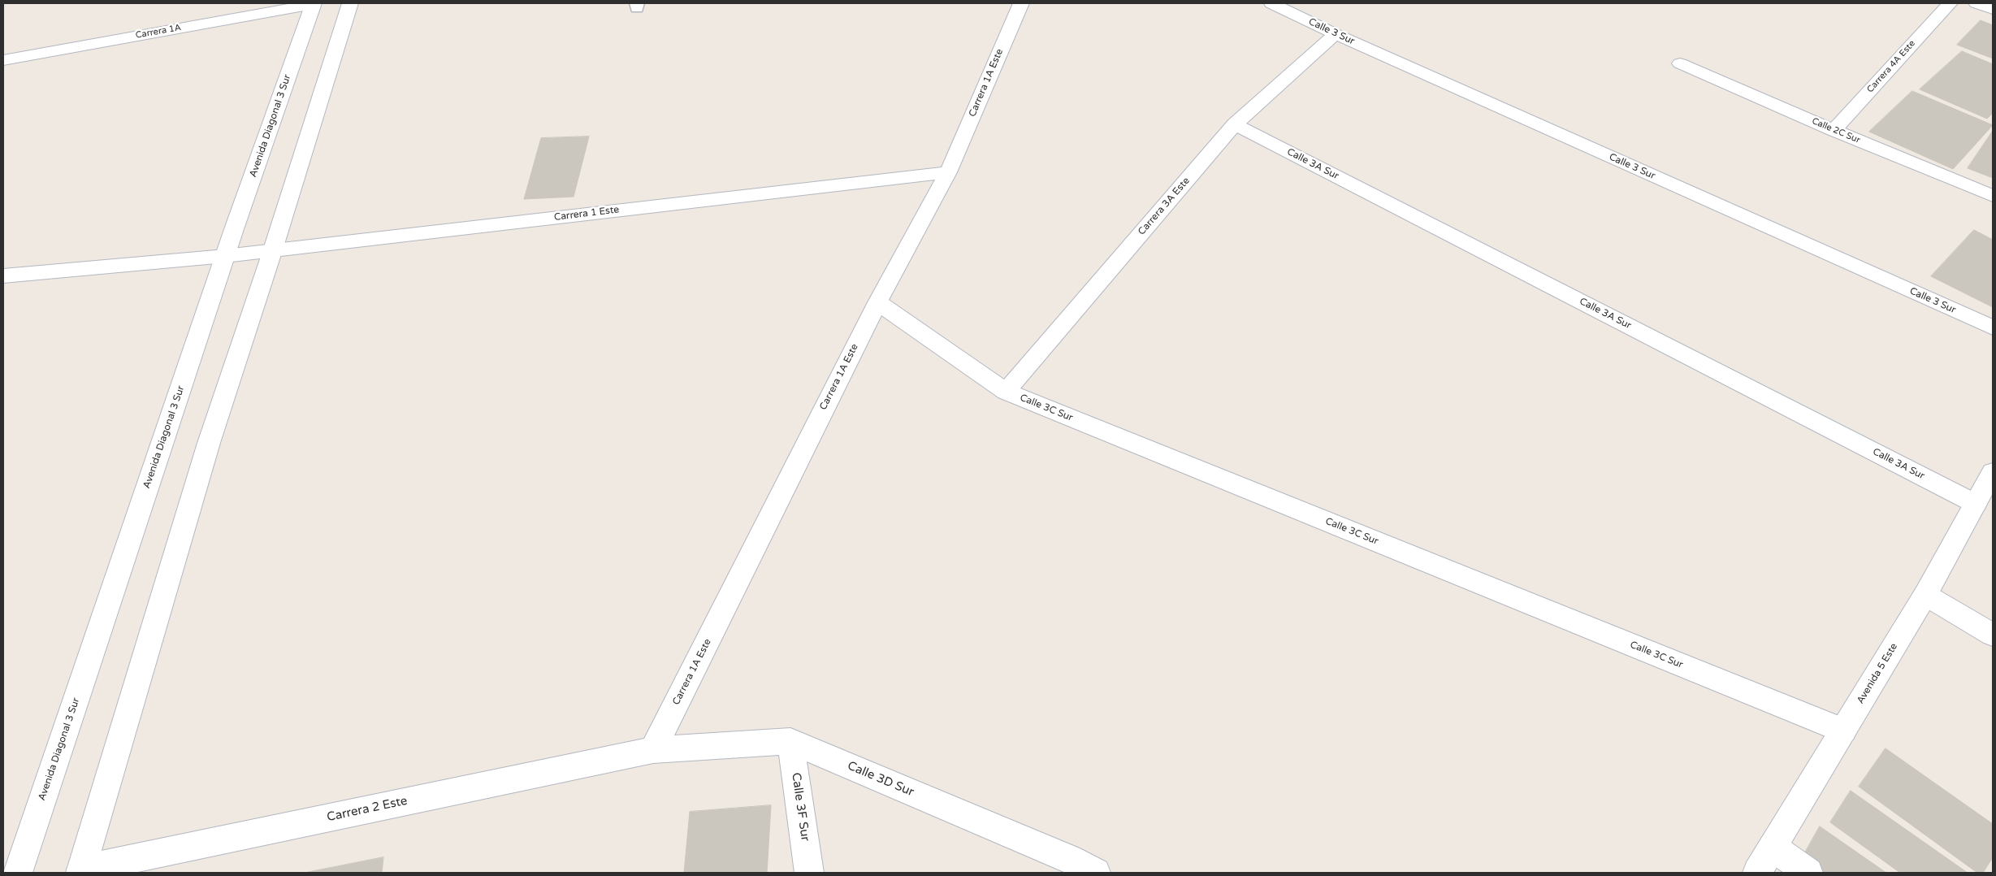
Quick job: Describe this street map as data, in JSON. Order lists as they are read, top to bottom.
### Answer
{
  "streets": {
    "street": [
      "Carrera 1A",
      "Calle 3 Sur",
      "Carrera 4A Este",
      "Carrera 1A Este",
      "Avenida Diagonal 3 Sur",
      "Calle 2C Sur",
      "Calle 3A Sur",
      "Carrera 3A Este",
      "Carrera 1 Este",
      "Calle 3C Sur",
      "Avenida 5 Este",
      "Calle 3D Sur",
      "Calle 3F Sur",
      "Carrera 2 Este"
    ]
  },
  "crossings": [
    ["Carrera 1A", "Avenida Diagonal 3 Sur"],
    ["Calle 3 Sur", "Carrera 3A Este"],
    ["Carrera 4A Este", "Calle 2C Sur"],
    ["Carrera 1A Este", "Carrera 1 Este"],
    ["Carrera 1A Este", "Calle 3C Sur"],
    ["Carrera 1A Este", "Calle 3D Sur"],
    ["Carrera 1A Este", "Carrera 2 Este"],
    ["Avenida Diagonal 3 Sur", "Carrera 1 Este"],
    ["Calle 3A Sur", "Carrera 3A Este"],
    ["Calle 3A Sur", "Avenida 5 Este"],
    ["Carrera 3A Este", "Calle 3C Sur"],
    ["Calle 3C Sur", "Avenida 5 Este"],
    ["Calle 3D Sur", "Calle 3F Sur"],
    ["Calle 3D Sur", "Carrera 2 Este"]
  ]
}
